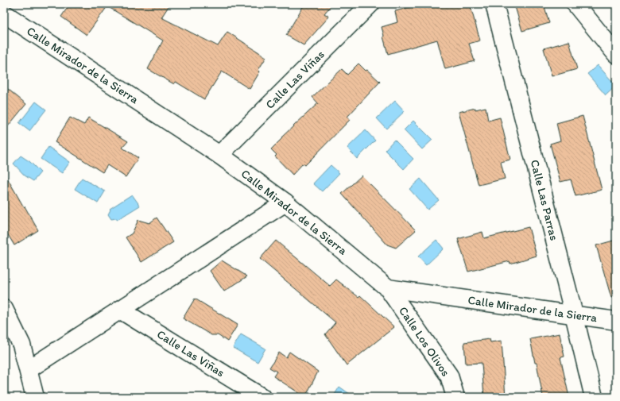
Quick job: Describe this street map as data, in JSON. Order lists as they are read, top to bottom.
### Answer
{
  "streets": {
    "street": [
      "Calle Mirador de la Sierra",
      "Calle Las Viñas",
      "Calle Las Parras",
      "Calle Los Olivos"
    ]
  },
  "crossings": [
    ["Calle Mirador de la Sierra", "Calle Las Viñas"],
    ["Calle Mirador de la Sierra", "Calle Las Parras"],
    ["Calle Mirador de la Sierra", "Calle Los Olivos"]
  ]
}
